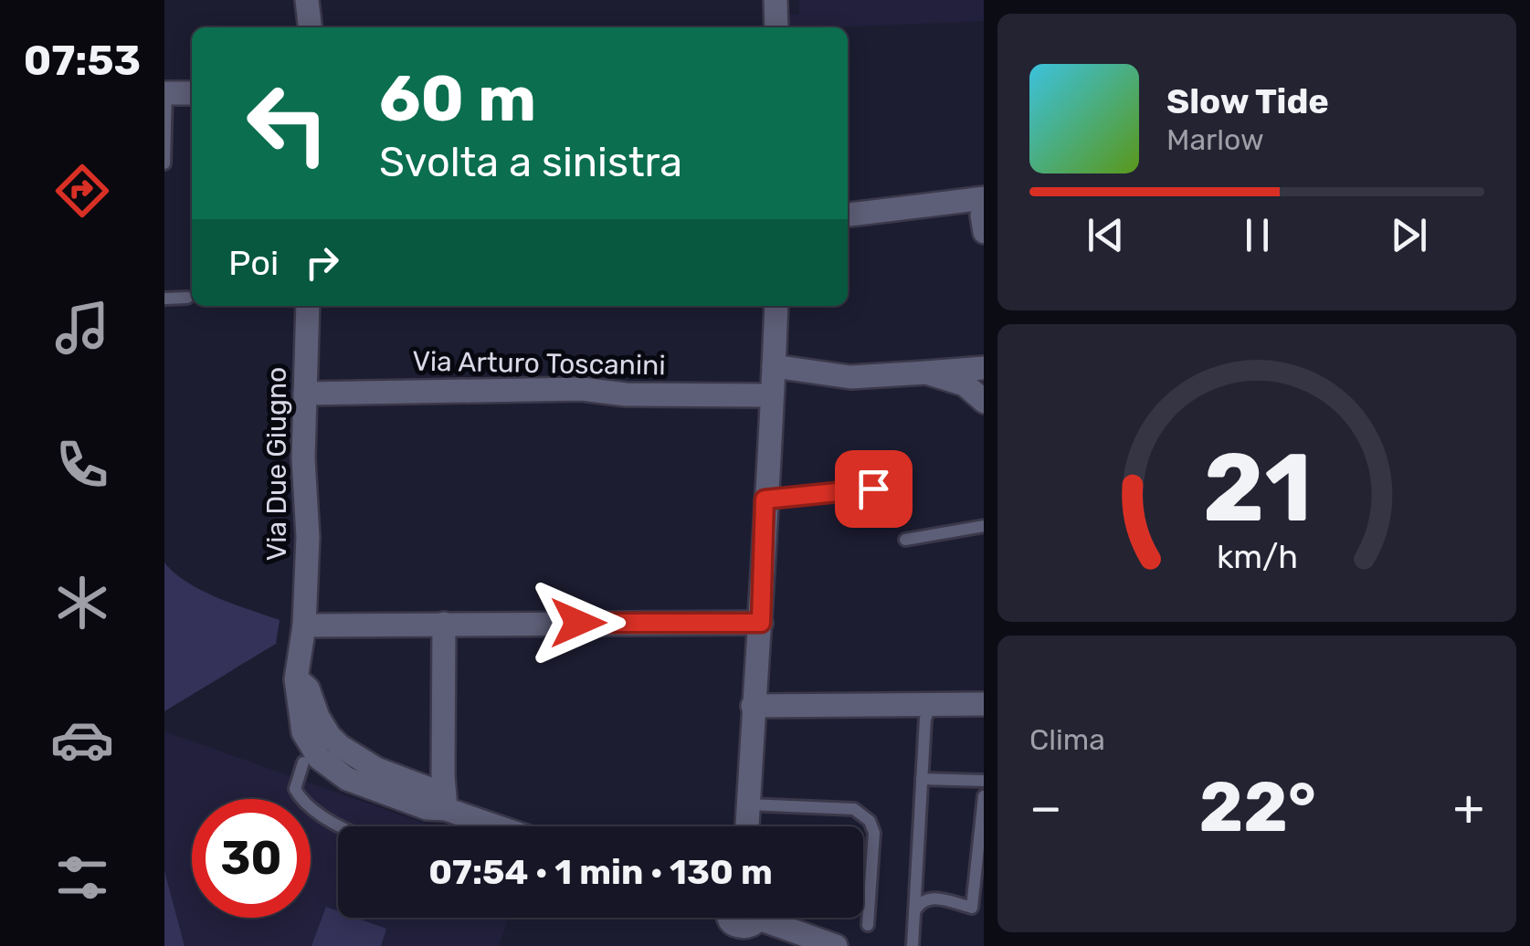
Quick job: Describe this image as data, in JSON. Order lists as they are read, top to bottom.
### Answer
{
  "streets": {
    "street": ["Via Arturo Toscanini", "Via Due Giugno"]
  },
  "crossings": [
    ["Via Arturo Toscanini", "Via Due Giugno"]
  ],
  "page": {
    "tabs": "07:53",
    "turn": ["60 m", "Svolta a sinistra"],
    "song": ["Slow Tide", "Marlow"],
    "then": "Poi",
    "tile": "Clima",
    "heat": ["−", "22°", "+"],
    "limit": "30",
    "trip": "07:54 · 1 min · 130 m",
    "gauge": ["21", "km/h"]
  }
}
